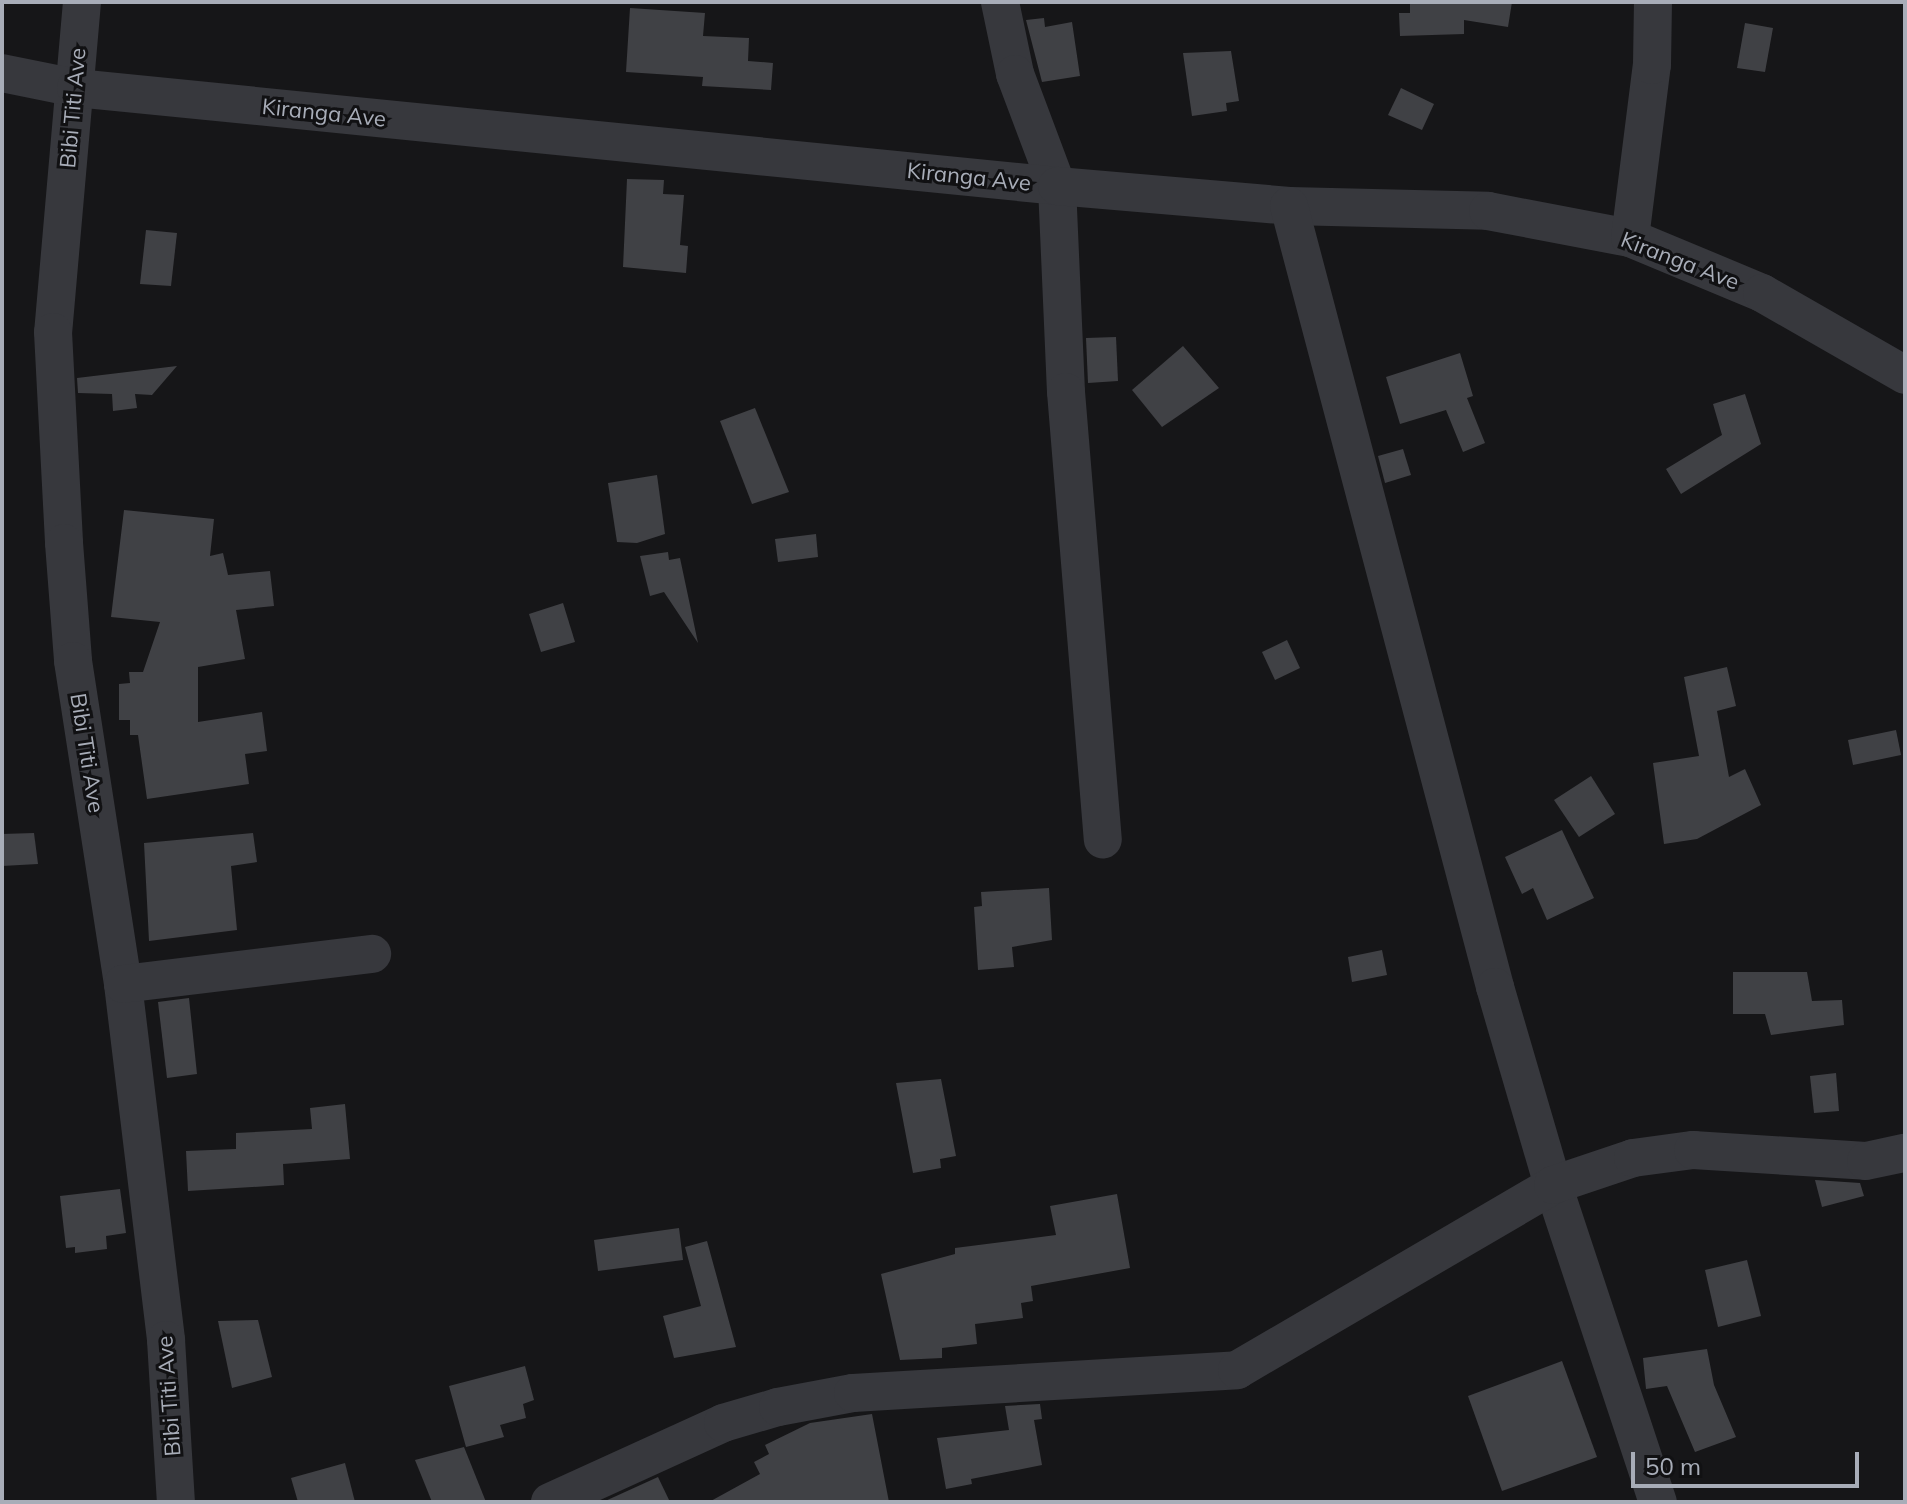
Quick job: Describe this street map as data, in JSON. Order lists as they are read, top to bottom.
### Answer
{
  "streets": {
    "street": ["Bibi Titi Ave", "Kiranga Ave"]
  },
  "crossings": [
    ["Bibi Titi Ave", "Kiranga Ave"]
  ],
  "scale_bar": "50 m"
}
